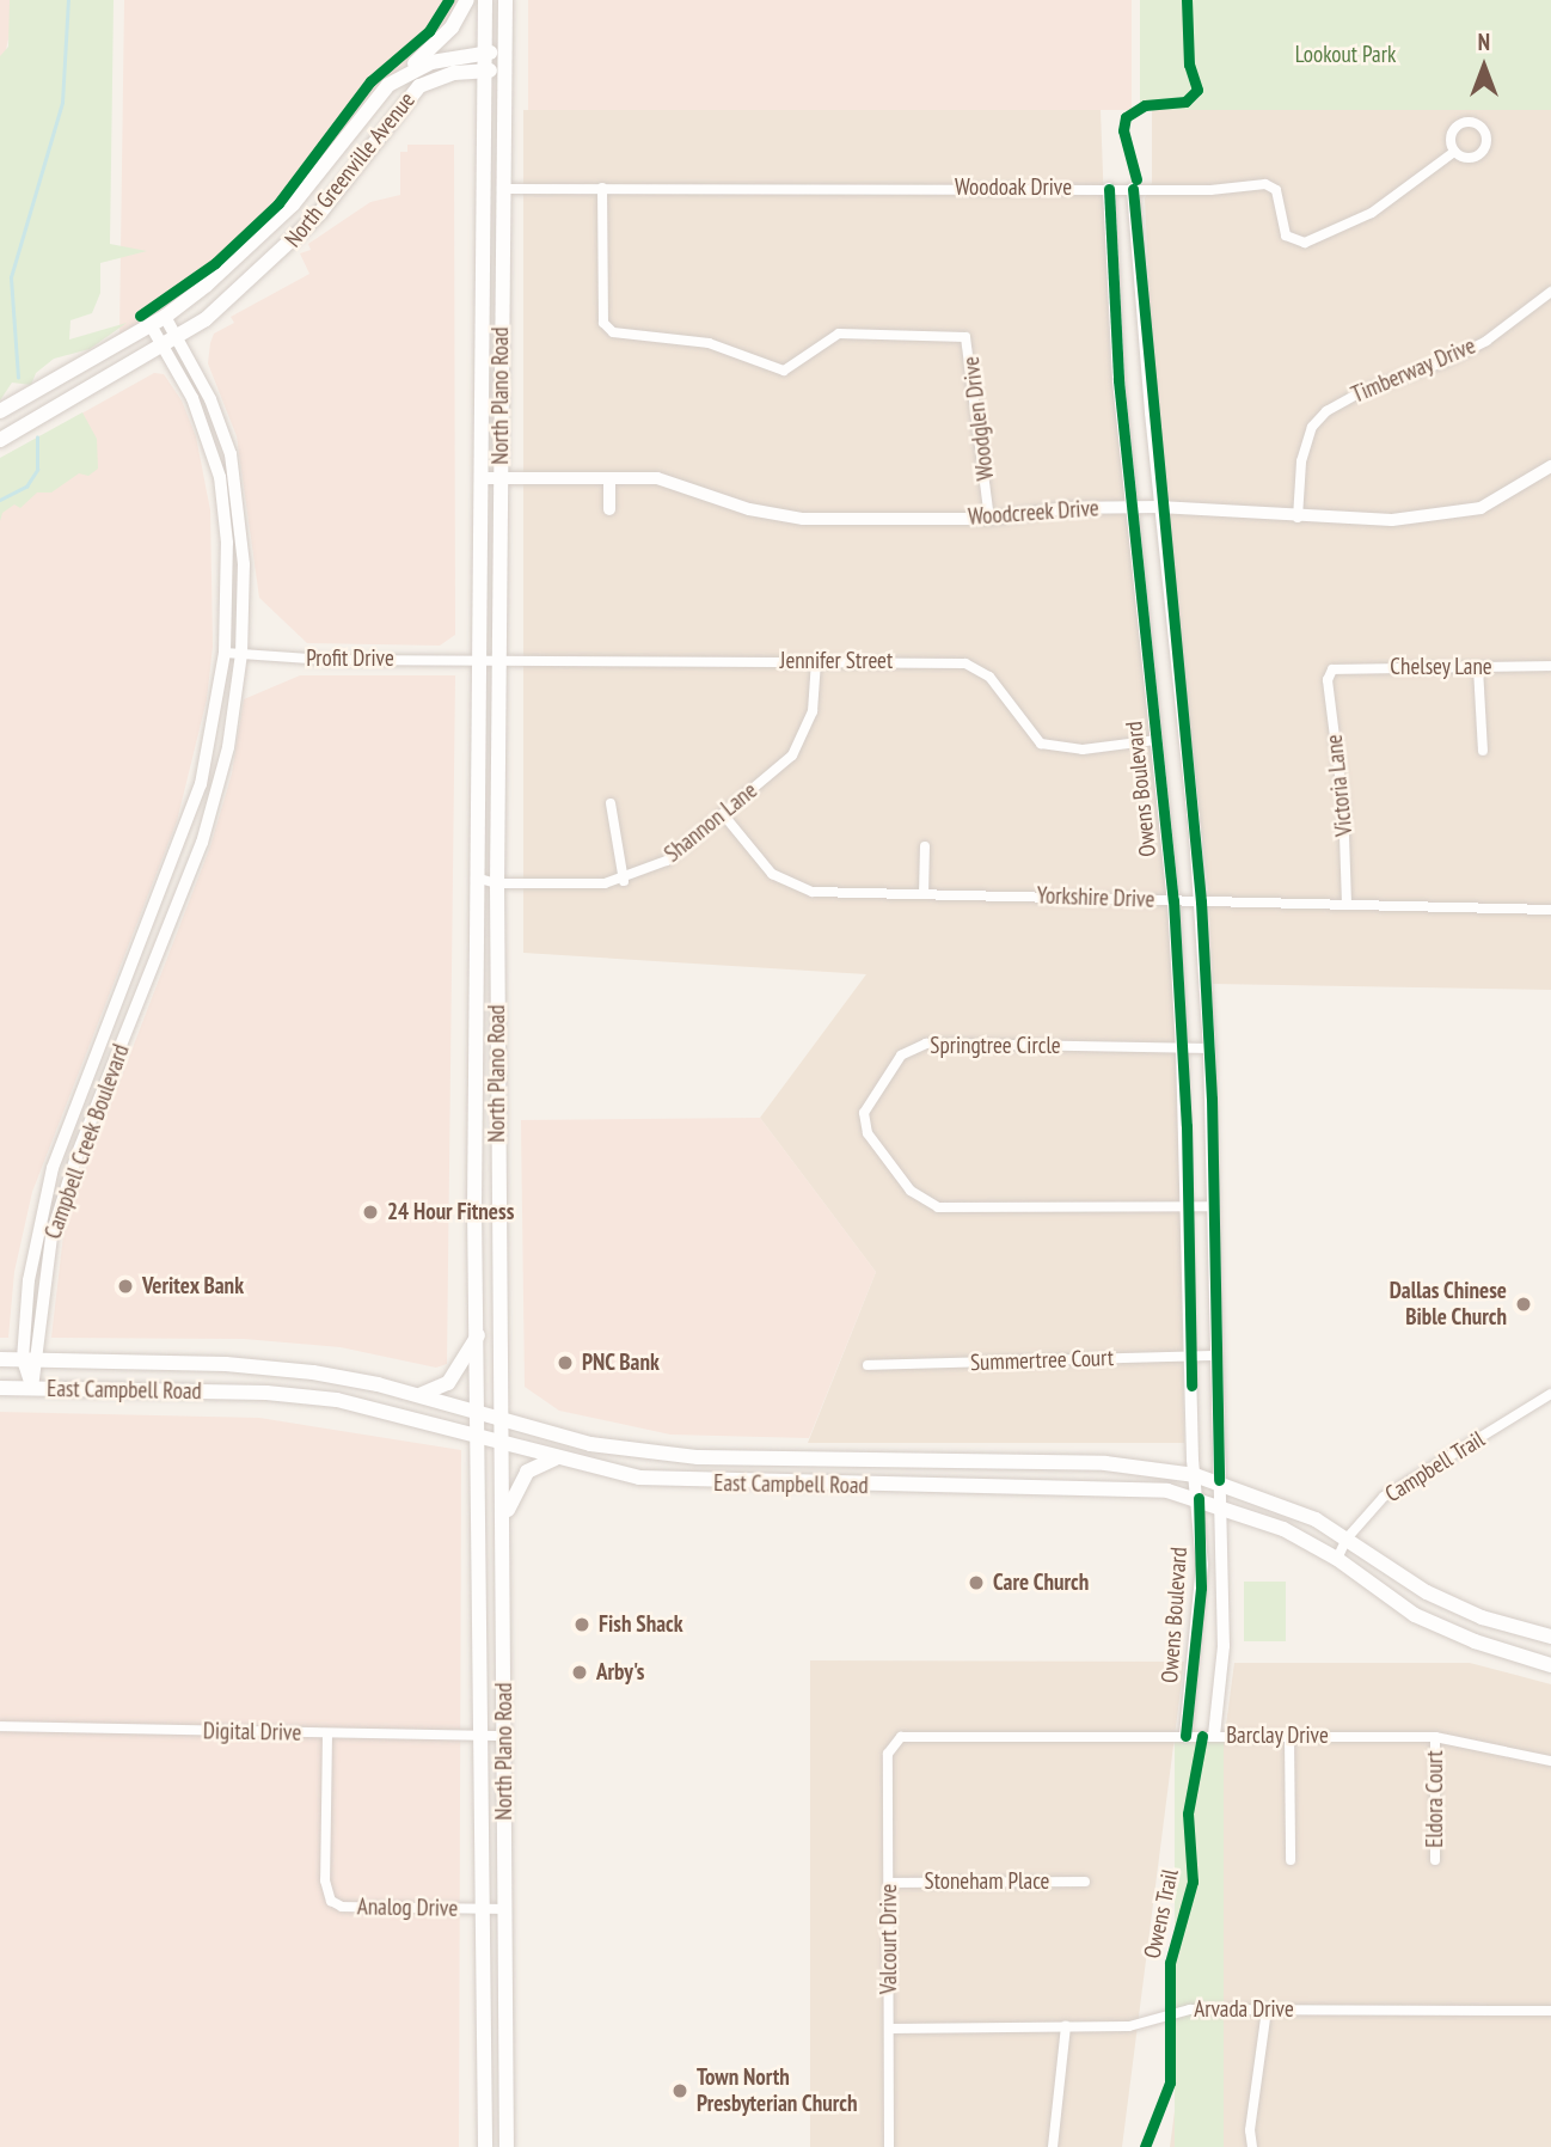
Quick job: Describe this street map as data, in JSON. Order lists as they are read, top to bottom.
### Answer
{
  "streets": {
    "main road": ["North Greenville Avenue", "North Plano Road", "East Campbell Road"],
    "street": [
      "Woodoak Drive",
      "Timberway Drive",
      "Woodglen Drive",
      "Woodcreek Drive",
      "Profit Drive",
      "Jennifer Street",
      "Chelsey Lane",
      "Victoria Lane",
      "Owens Boulevard",
      "Shannon Lane",
      "Yorkshire Drive",
      "Springtree Circle",
      "Campbell Creek Boulevard",
      "Summertree Court",
      "Campbell Trail",
      "Digital Drive",
      "Barclay Drive",
      "Eldora Court",
      "Stoneham Place",
      "Analog Drive",
      "Valcourt Drive",
      "Arvada Drive"
    ],
    "cycle path": ["Owens Trail"]
  },
  "crossings": [
    ["North Greenville Avenue", "North Plano Road"],
    ["North Greenville Avenue", "Campbell Creek Boulevard"],
    ["Woodoak Drive", "North Plano Road"],
    ["Woodoak Drive", "Woodglen Drive"],
    ["Woodoak Drive", "Owens Boulevard"],
    ["Timberway Drive", "Woodcreek Drive"],
    ["North Plano Road", "Woodcreek Drive"],
    ["North Plano Road", "Profit Drive"],
    ["North Plano Road", "Jennifer Street"],
    ["North Plano Road", "Shannon Lane"],
    ["North Plano Road", "East Campbell Road"],
    ["North Plano Road", "Digital Drive"],
    ["North Plano Road", "Analog Drive"],
    ["Woodglen Drive", "Woodcreek Drive"],
    ["Woodcreek Drive", "Owens Boulevard"],
    ["Profit Drive", "Jennifer Street"],
    ["Profit Drive", "Campbell Creek Boulevard"],
    ["Jennifer Street", "Owens Boulevard"],
    ["Jennifer Street", "Shannon Lane"],
    ["Chelsey Lane", "Victoria Lane"],
    ["Victoria Lane", "Yorkshire Drive"],
    ["Owens Boulevard", "Yorkshire Drive"],
    ["Owens Boulevard", "Springtree Circle"],
    ["Owens Boulevard", "Summertree Court"],
    ["Owens Boulevard", "East Campbell Road"],
    ["Owens Boulevard", "Barclay Drive"],
    ["Shannon Lane", "Yorkshire Drive"],
    ["Campbell Creek Boulevard", "East Campbell Road"],
    ["East Campbell Road", "Campbell Trail"],
    ["Digital Drive", "Analog Drive"],
    ["Barclay Drive", "Eldora Court"],
    ["Barclay Drive", "Valcourt Drive"],
    ["Stoneham Place", "Valcourt Drive"],
    ["Valcourt Drive", "Arvada Drive"]
  ],
  "parks": ["Lookout Park"],
  "places": [
    "24 Hour Fitness",
    "Veritex Bank",
    "Dallas Chinese Bible Church",
    "PNC Bank",
    "Care Church",
    "Fish Shack",
    "Arby's",
    "Town North Presbyterian Church"
  ],
  "north": "top"
}
